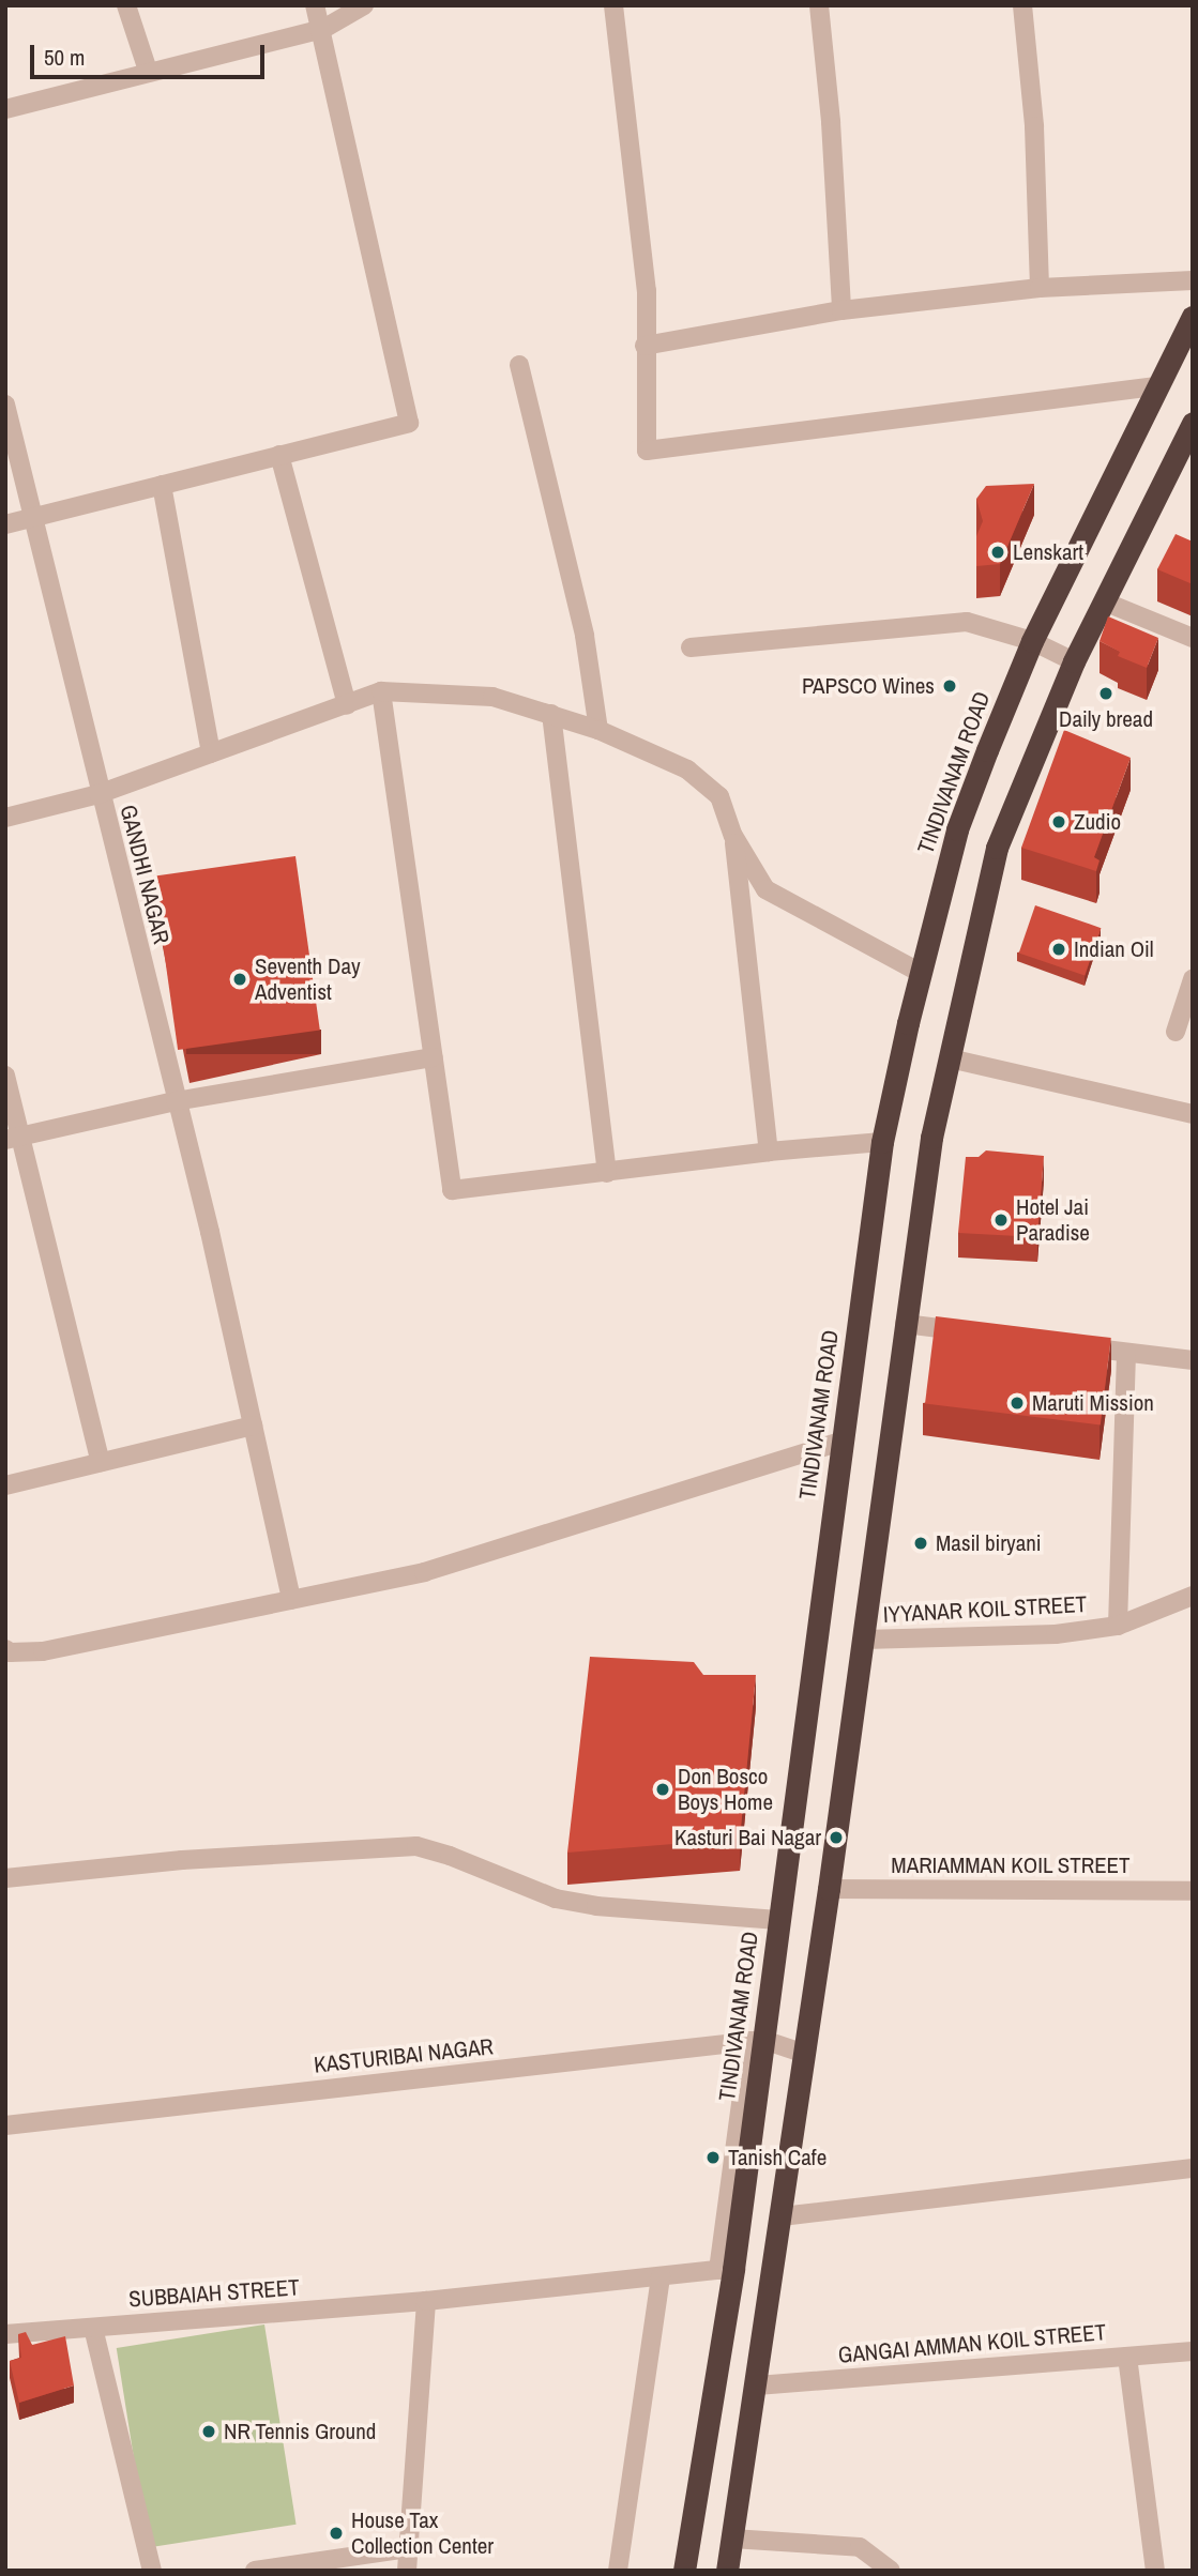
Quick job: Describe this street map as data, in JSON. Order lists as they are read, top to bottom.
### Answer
{
  "streets": {
    "highway": ["TINDIVANAM ROAD"],
    "street": [
      "GANDHI NAGAR",
      "IYYANAR KOIL STREET",
      "MARIAMMAN KOIL STREET",
      "KASTURIBAI NAGAR",
      "SUBBAIAH STREET",
      "GANGAI AMMAN KOIL STREET"
    ]
  },
  "crossings": [
    ["TINDIVANAM ROAD", "KASTURIBAI NAGAR"],
    ["TINDIVANAM ROAD", "SUBBAIAH STREET"],
    ["KASTURIBAI NAGAR", "SUBBAIAH STREET"]
  ],
  "places": [
    "Lenskart",
    "PAPSCO Wines",
    "Daily bread",
    "Zudio",
    "Indian Oil",
    "Seventh Day Adventist",
    "Hotel Jai Paradise",
    "Maruti Mission",
    "Masil biryani",
    "Don Bosco Boys Home",
    "Kasturi Bai Nagar",
    "Tanish Cafe",
    "NR Tennis Ground",
    "House Tax Collection Center"
  ],
  "scale_bar": "50 m"
}
